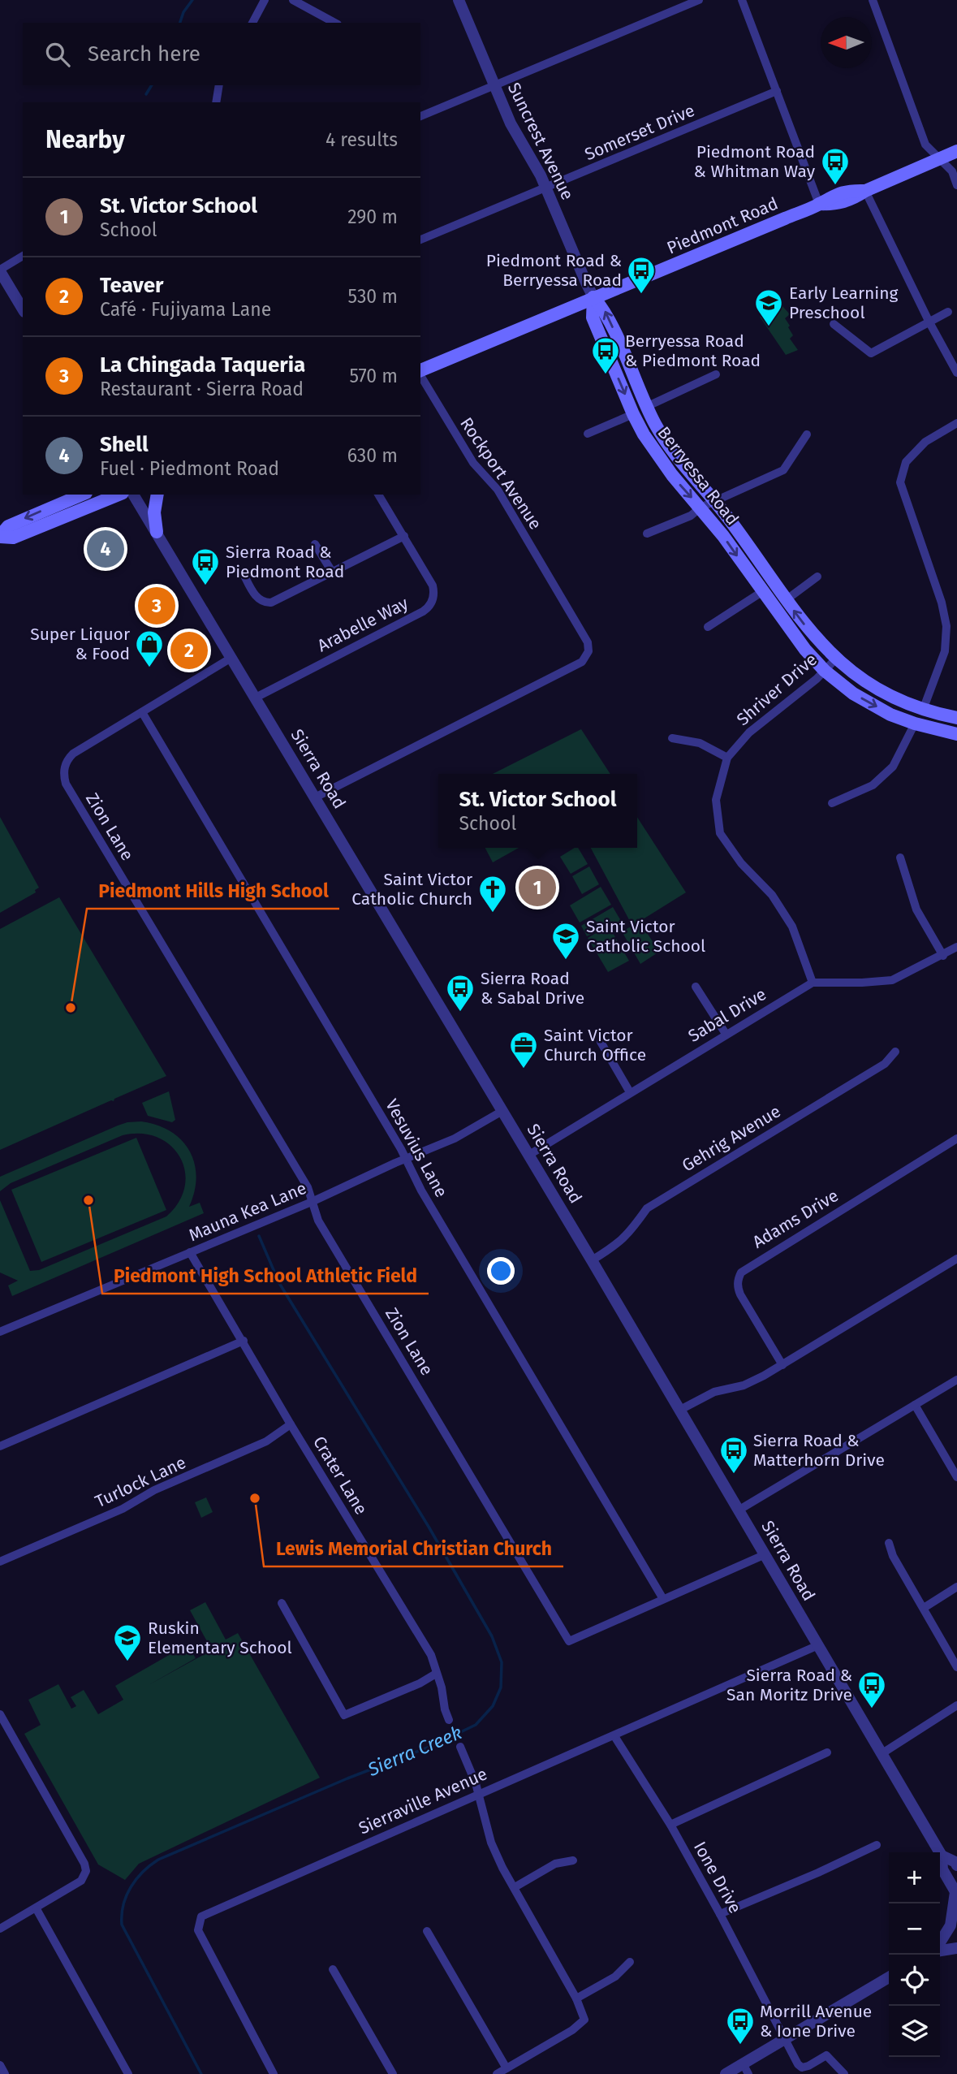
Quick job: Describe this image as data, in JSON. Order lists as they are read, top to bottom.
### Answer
{
  "streets": {
    "main road": ["Piedmont Road", "Berryessa Road"],
    "street": [
      "Somerset Drive",
      "Suncrest Avenue",
      "Rockport Avenue",
      "Arabelle Way",
      "Shriver Drive",
      "Sierra Road",
      "Zion Lane",
      "Sabal Drive",
      "Gehrig Avenue",
      "Vesuvius Lane",
      "Mauna Kea Lane",
      "Adams Drive",
      "Crater Lane",
      "Turlock Lane",
      "Sierraville Avenue",
      "Ione Drive"
    ]
  },
  "crossings": [
    ["Somerset Drive", "Suncrest Avenue"],
    ["Suncrest Avenue", "Piedmont Road"],
    ["Suncrest Avenue", "Berryessa Road"],
    ["Piedmont Road", "Berryessa Road"],
    ["Rockport Avenue", "Sierra Road"],
    ["Berryessa Road", "Shriver Drive"],
    ["Arabelle Way", "Sierra Road"],
    ["Shriver Drive", "Sabal Drive"],
    ["Sierra Road", "Zion Lane"],
    ["Sierra Road", "Sabal Drive"],
    ["Sierra Road", "Gehrig Avenue"],
    ["Sierra Road", "Mauna Kea Lane"],
    ["Sierra Road", "Sierraville Avenue"],
    ["Zion Lane", "Vesuvius Lane"],
    ["Zion Lane", "Mauna Kea Lane"],
    ["Vesuvius Lane", "Mauna Kea Lane"],
    ["Mauna Kea Lane", "Crater Lane"],
    ["Crater Lane", "Turlock Lane"],
    ["Sierraville Avenue", "Ione Drive"]
  ],
  "water": ["Sierra Creek"],
  "places": {
    "bus stop": [
      "Piedmont Road & Whitman Way",
      "Piedmont Road & Berryessa Road",
      "Berryessa Road & Piedmont Road",
      "Sierra Road & Piedmont Road",
      "Sierra Road & Sabal Drive",
      "Sierra Road & Matterhorn Drive",
      "Sierra Road & San Moritz Drive",
      "Morrill Avenue & Ione Drive"
    ],
    "school or university": ["Early Learning Preschool", "Saint Victor Catholic School", "Ruskin Elementary School"],
    "shop": ["Super Liquor & Food"],
    "church": ["Saint Victor Catholic Church"],
    "other": ["Piedmont Hills High School", "Piedmont High School Athletic Field", "Lewis Memorial Christian Church"],
    "office": ["Saint Victor Church Office"]
  },
  "north": "left",
  "page": {
    "search": "Search here",
    "heading": ["Nearby", "4 results"],
    "list": [
      {
        "mark": "1",
        "name": "St. Victor School",
        "note": "School",
        "value": "290 m"
      },
      {
        "mark": "2",
        "name": "Teaver",
        "note": "Café · Fujiyama Lane",
        "value": "530 m"
      },
      {
        "mark": "3",
        "name": "La Chingada Taqueria",
        "note": "Restaurant · Sierra Road",
        "value": "570 m"
      },
      {
        "mark": "4",
        "name": "Shell",
        "note": "Fuel · Piedmont Road",
        "value": "630 m"
      }
    ],
    "pins": [
      "4",
      "3",
      "2",
      "1"
    ],
    "popup": ["St. Victor School", "School"],
    "map_buttons": ["+", "−"]
  }
}
